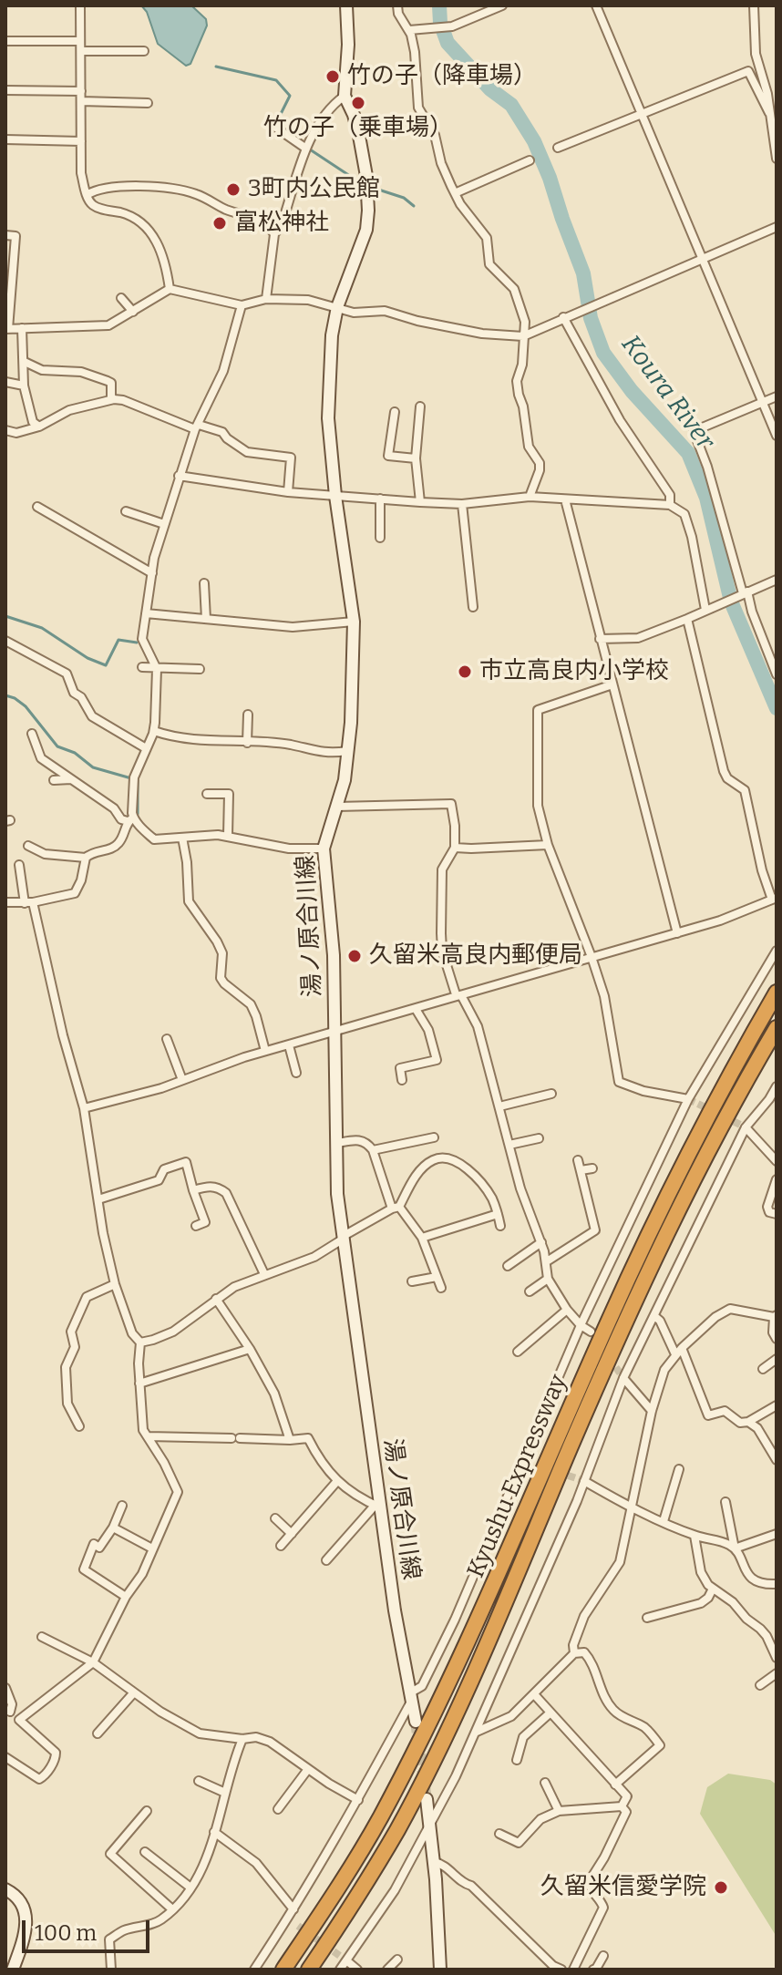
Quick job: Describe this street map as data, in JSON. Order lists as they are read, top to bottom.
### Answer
{
  "streets": {
    "highway": ["Kyushu Expressway"],
    "main road": ["湯ノ原合川線"]
  },
  "water": ["Koura River"],
  "places": [
    "竹の子（降車場）",
    "竹の子（乗車場）",
    "3町内公民館",
    "富松神社",
    "市立高良内小学校",
    "久留米高良内郵便局",
    "久留米信愛学院"
  ],
  "scale_bar": "100 m"
}
